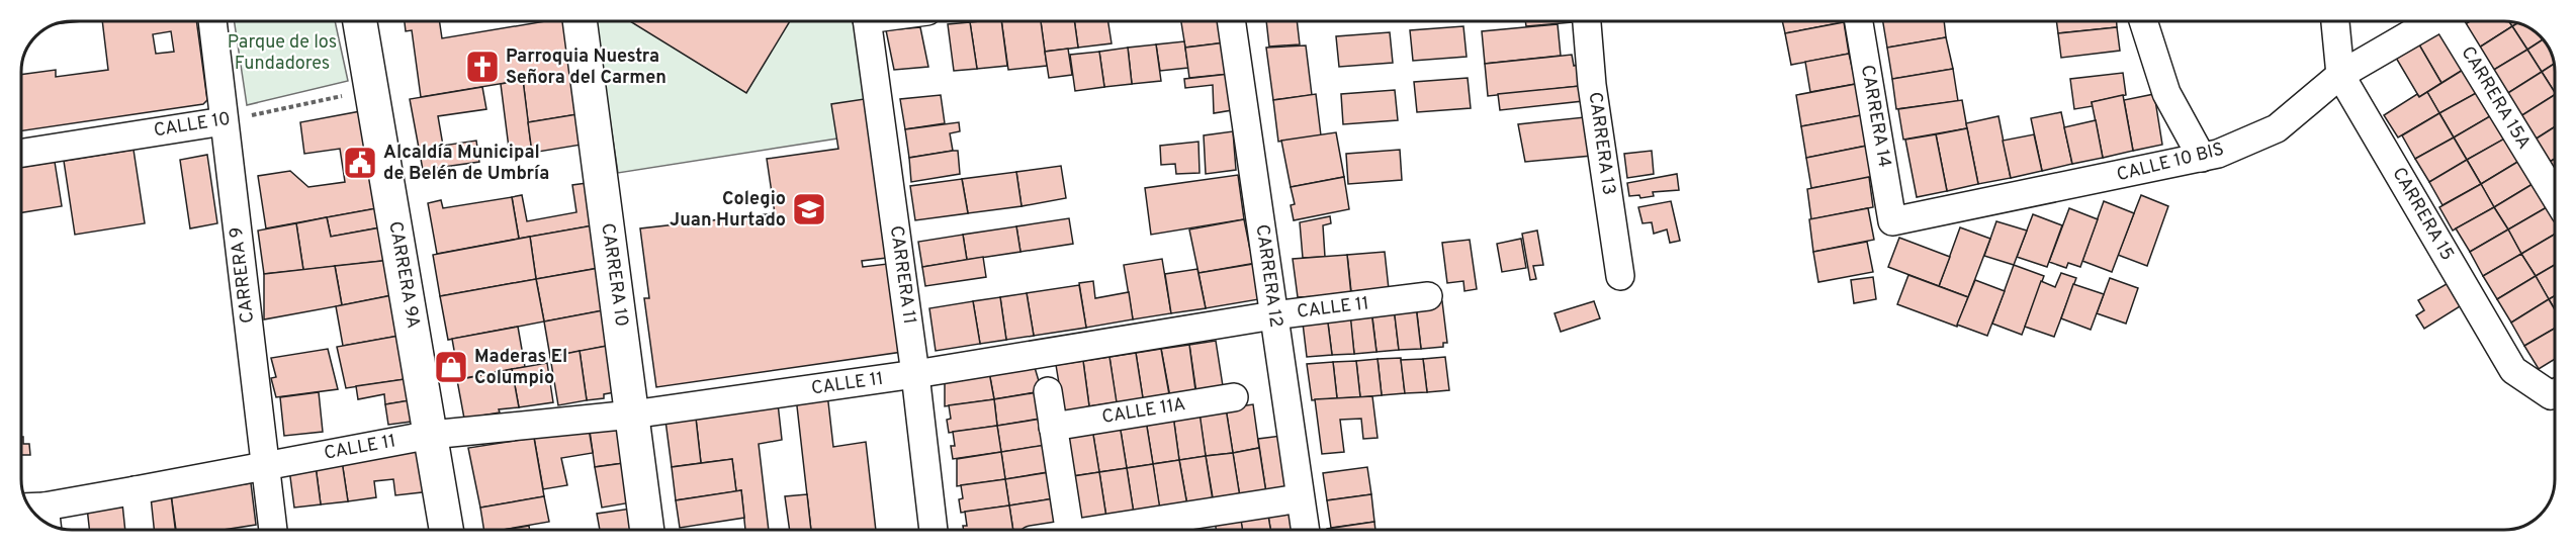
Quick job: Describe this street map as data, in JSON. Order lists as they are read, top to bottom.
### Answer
{
  "streets": {
    "main road": ["CARRERA 9A", "CARRERA 10"],
    "street": [
      "CARRERA 15A",
      "CARRERA 14",
      "CALLE 10",
      "CARRERA 13",
      "CALLE 10 BIS",
      "CARRERA 15",
      "CARRERA 9",
      "CARRERA 11",
      "CARRERA 12",
      "CALLE 11",
      "CALLE 11A"
    ]
  },
  "crossings": [
    ["CARRERA 14", "CALLE 10 BIS"],
    ["CALLE 10", "CARRERA 9"],
    ["CALLE 10", "CARRERA 9A"],
    ["CALLE 10 BIS", "CARRERA 15"],
    ["CARRERA 9", "CALLE 11"],
    ["CARRERA 9A", "CALLE 11"],
    ["CARRERA 10", "CALLE 11"],
    ["CARRERA 11", "CALLE 11"],
    ["CARRERA 12", "CALLE 11"]
  ],
  "parks": ["Parque de los Fundadores"],
  "places": {
    "church": ["Parroquia Nuestra Señora del Carmen"],
    "public building": ["Alcaldía Municipal de Belén de Umbría"],
    "school or university": ["Colegio Juan Hurtado"],
    "shop": ["Maderas El Columpio"]
  }
}
